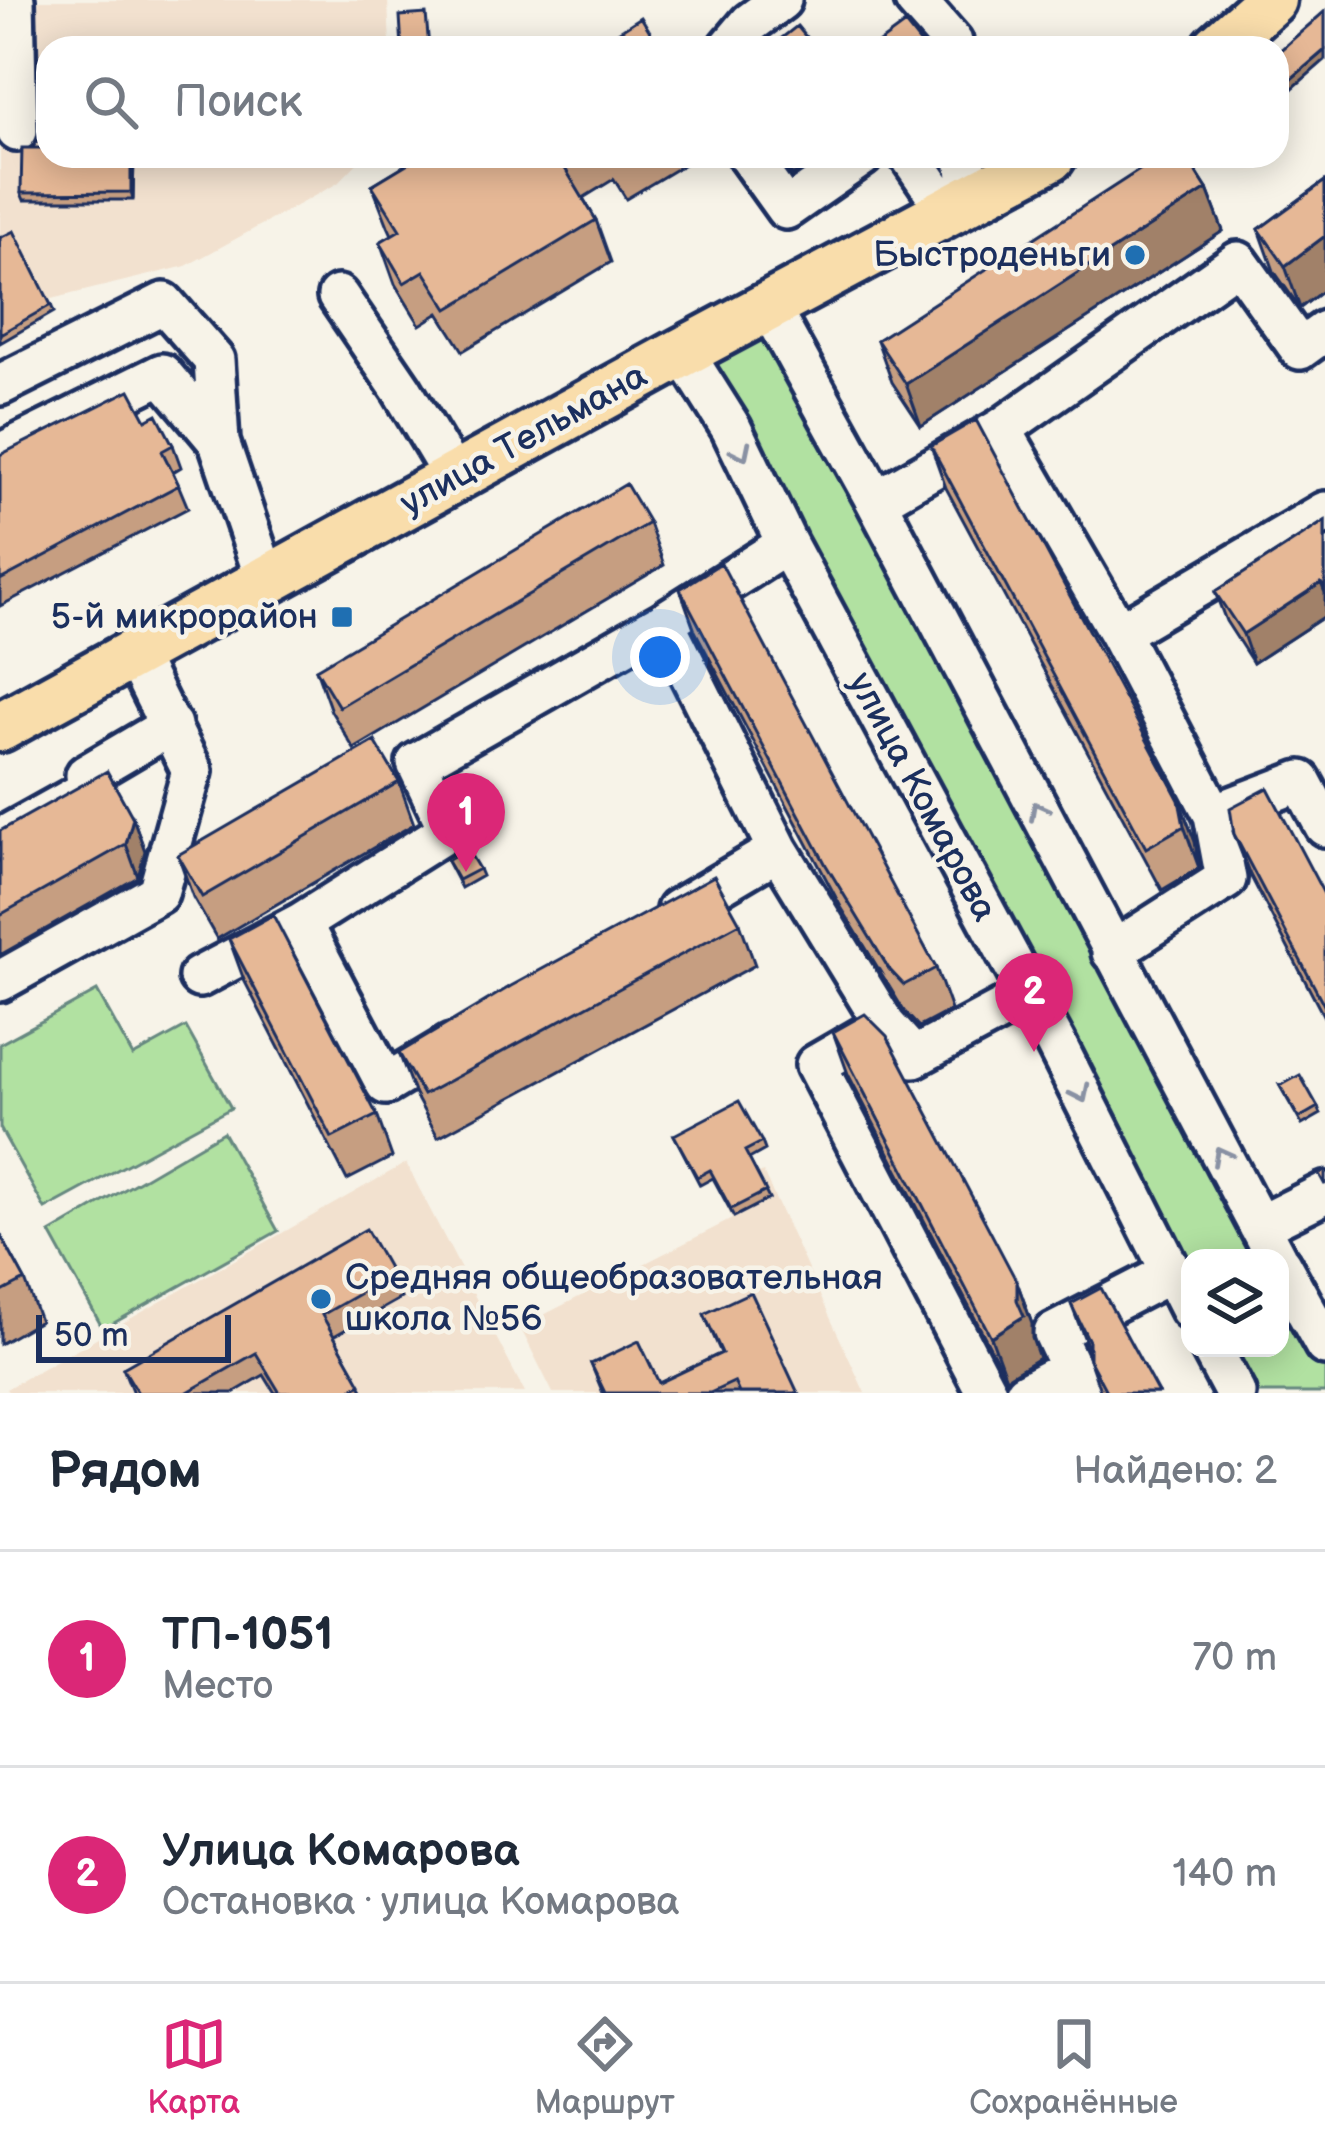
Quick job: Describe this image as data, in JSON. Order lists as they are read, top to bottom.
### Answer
{
  "streets": {
    "main road": ["улица Тельмана"],
    "street": ["улица Комарова"]
  },
  "crossings": [
    ["улица Тельмана", "улица Комарова"]
  ],
  "places": {
    "other": ["Быстроденьги", "Средняя общеобразовательная школа №56"],
    "transit": ["5-й микрорайон"]
  },
  "scale_bar": "50 m",
  "page": {
    "search": "Поиск",
    "pins": ["1", "2"],
    "scale": "50 m",
    "heading": ["Рядом", "Найдено: 2"],
    "list": [
      {
        "mark": "1",
        "name": "ТП-1051",
        "note": "Место",
        "value": "70 m"
      },
      {
        "mark": "2",
        "name": "Улица Комарова",
        "note": "Остановка · улица Комарова",
        "value": "140 m"
      }
    ],
    "nav": ["Карта", "Маршрут", "Сохранённые"]
  }
}
